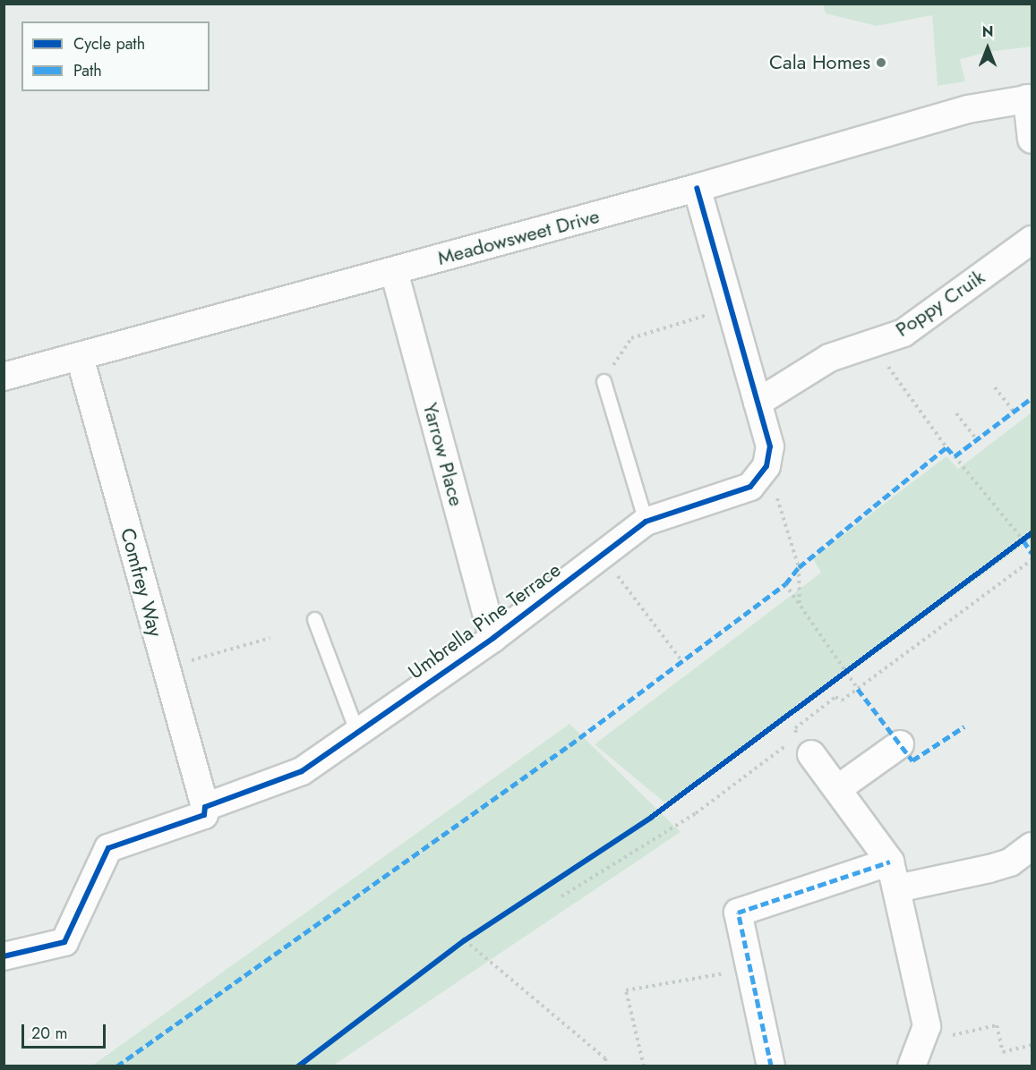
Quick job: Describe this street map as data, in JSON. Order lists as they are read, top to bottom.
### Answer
{
  "streets": {
    "street": [
      "Meadowsweet Drive",
      "Poppy Cruik",
      "Yarrow Place",
      "Comfrey Way",
      "Umbrella Pine Terrace"
    ]
  },
  "crossings": [
    ["Meadowsweet Drive", "Yarrow Place"],
    ["Meadowsweet Drive", "Comfrey Way"],
    ["Yarrow Place", "Umbrella Pine Terrace"],
    ["Comfrey Way", "Umbrella Pine Terrace"]
  ],
  "places": ["Cala Homes"],
  "legend": ["Cycle path", "Path"],
  "scale_bar": "20 m",
  "north": "top"
}
